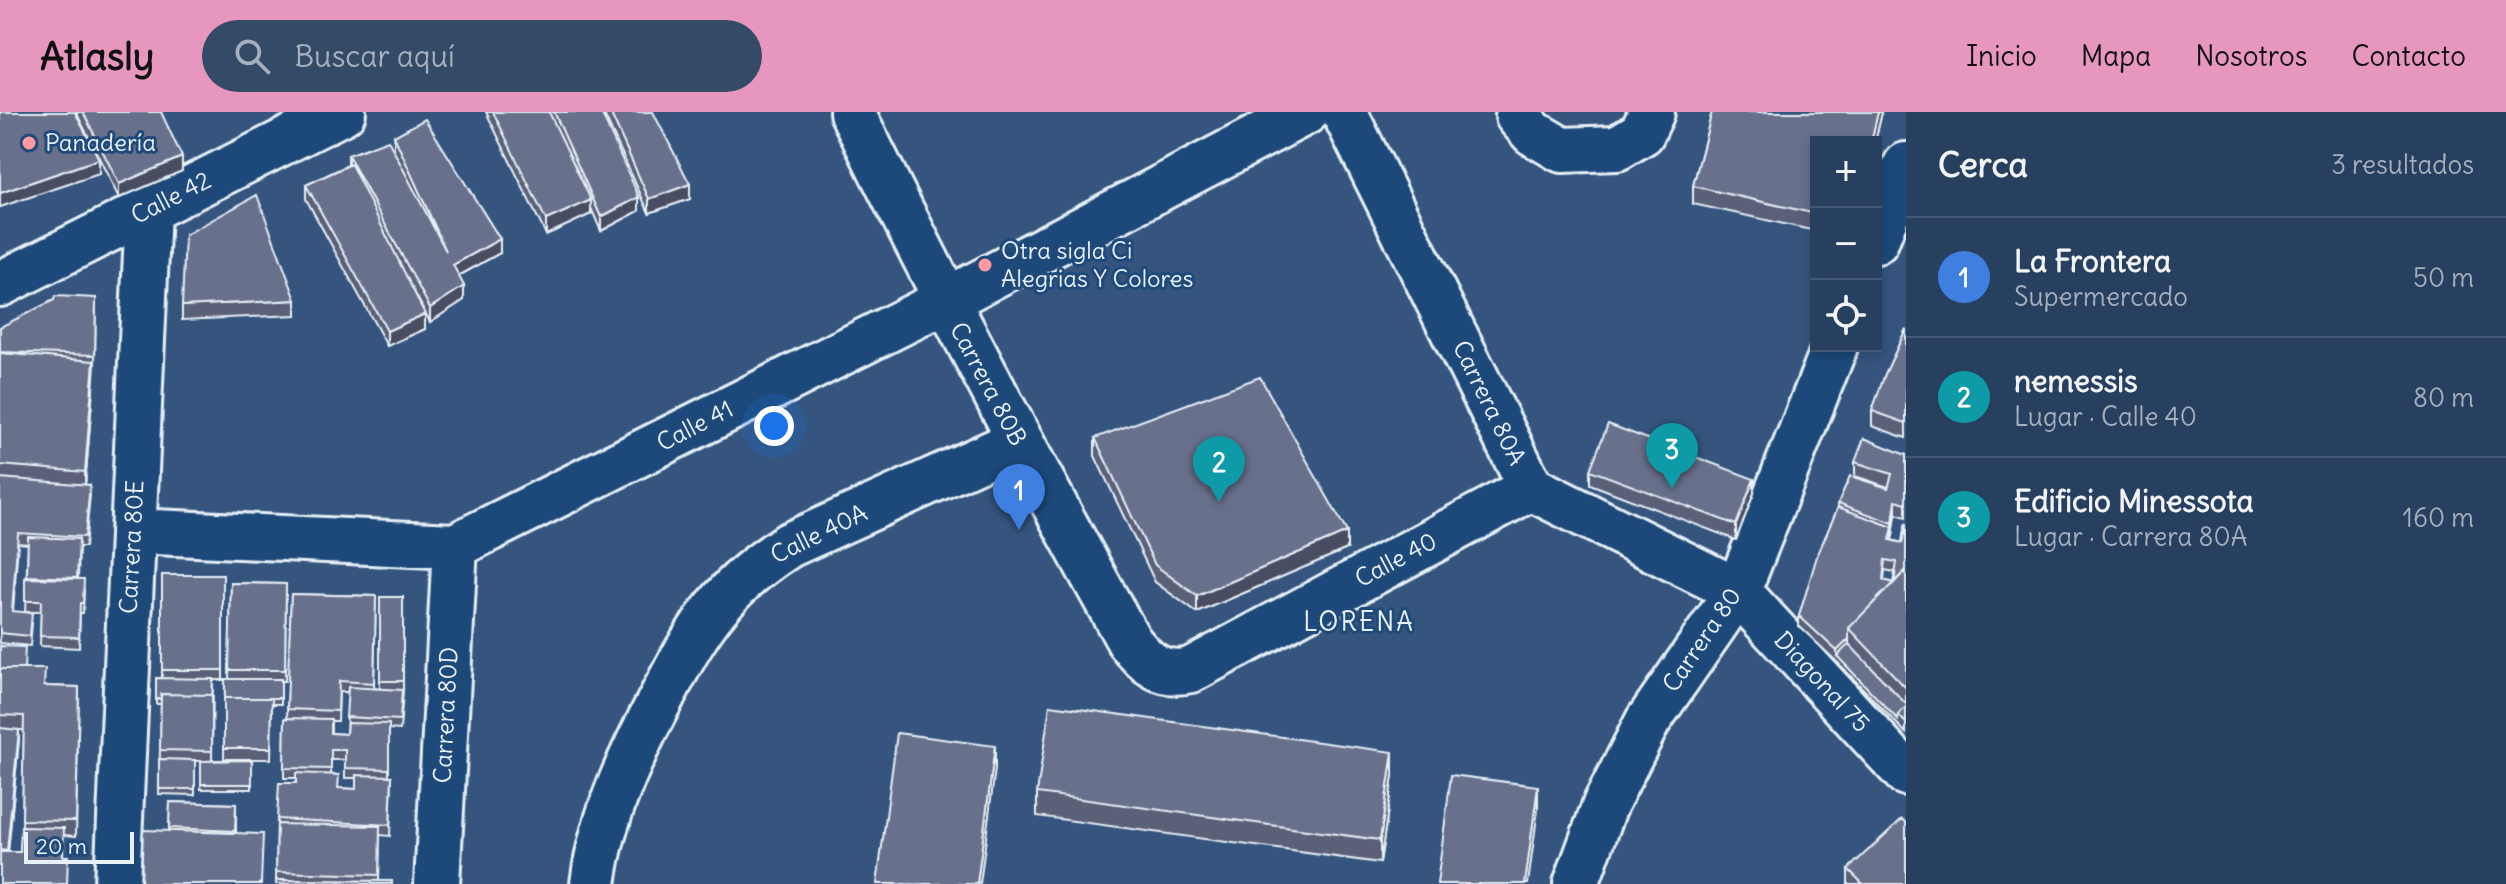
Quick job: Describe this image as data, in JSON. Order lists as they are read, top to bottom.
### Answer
{
  "streets": {
    "street": [
      "Calle 42",
      "Carrera 80B",
      "Carrera 80A",
      "Calle 41",
      "Calle 40A",
      "Carrera 80E",
      "Calle 40",
      "Carrera 80",
      "Diagonal 75",
      "Carrera 80D"
    ]
  },
  "crossings": [
    ["Calle 42", "Carrera 80E"],
    ["Carrera 80B", "Calle 41"],
    ["Carrera 80B", "Calle 40A"],
    ["Carrera 80B", "Calle 40"],
    ["Carrera 80A", "Calle 40"],
    ["Carrera 80A", "Carrera 80"],
    ["Carrera 80A", "Diagonal 75"],
    ["Calle 41", "Carrera 80E"],
    ["Calle 41", "Carrera 80D"],
    ["Carrera 80", "Diagonal 75"]
  ],
  "districts": ["LORENA"],
  "places": ["Panadería", "Otra sigla Ci Alegrias Y Colores"],
  "scale_bar": "20 m",
  "page": {
    "header": "Atlasly",
    "search": "Buscar aquí",
    "nav": [
      "Inicio",
      "Mapa",
      "Nosotros",
      "Contacto"
    ],
    "heading": ["Cerca", "3 resultados"],
    "map_buttons": ["+", "−"],
    "list": [
      {
        "mark": "1",
        "name": "La Frontera",
        "note": "Supermercado",
        "value": "50 m"
      },
      {
        "mark": "2",
        "name": "nemessis",
        "note": "Lugar · Calle 40",
        "value": "80 m"
      },
      {
        "mark": "3",
        "name": "Edificio Minessota",
        "note": "Lugar · Carrera 80A",
        "value": "160 m"
      }
    ],
    "pins": ["3", "2", "1"],
    "scale": "20 m"
  }
}
